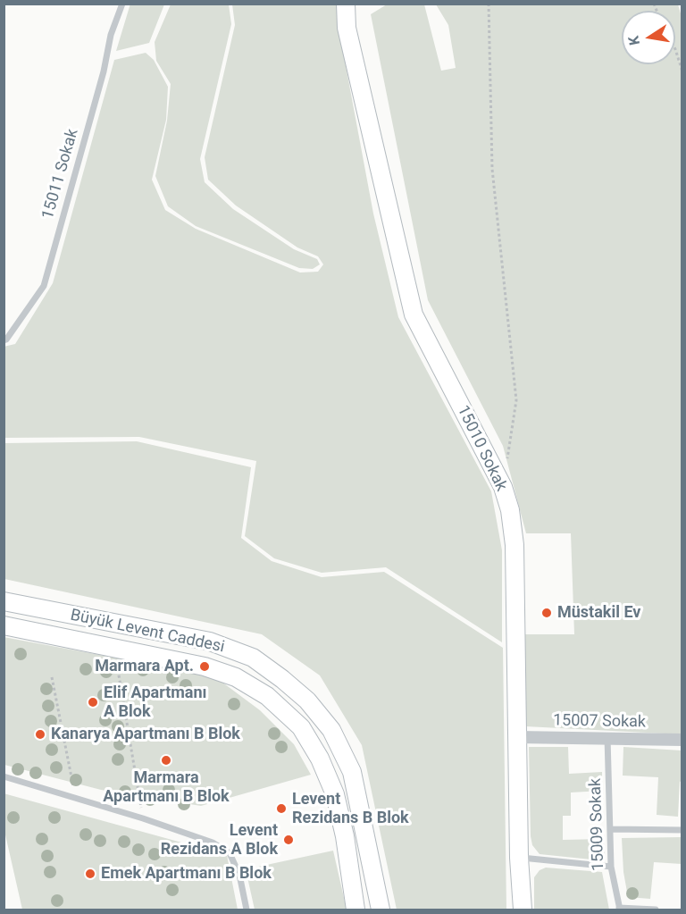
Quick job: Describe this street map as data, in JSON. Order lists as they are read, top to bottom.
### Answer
{
  "streets": {
    "street": ["15010 Sokak", "Büyük Levent Caddesi", "15007 Sokak"],
    "lane": ["15011 Sokak", "15009 Sokak"]
  },
  "crossings": [
    ["15010 Sokak", "15007 Sokak"],
    ["15007 Sokak", "15009 Sokak"]
  ],
  "places": [
    "Müstakil Ev",
    "Marmara Apt.",
    "Elif Apartmanı A Blok",
    "Kanarya Apartmanı B Blok",
    "Marmara Apartmanı B Blok",
    "Levent Rezidans B Blok",
    "Levent Rezidans A Blok",
    "Emek Apartmanı B Blok"
  ],
  "north": "left"
}
